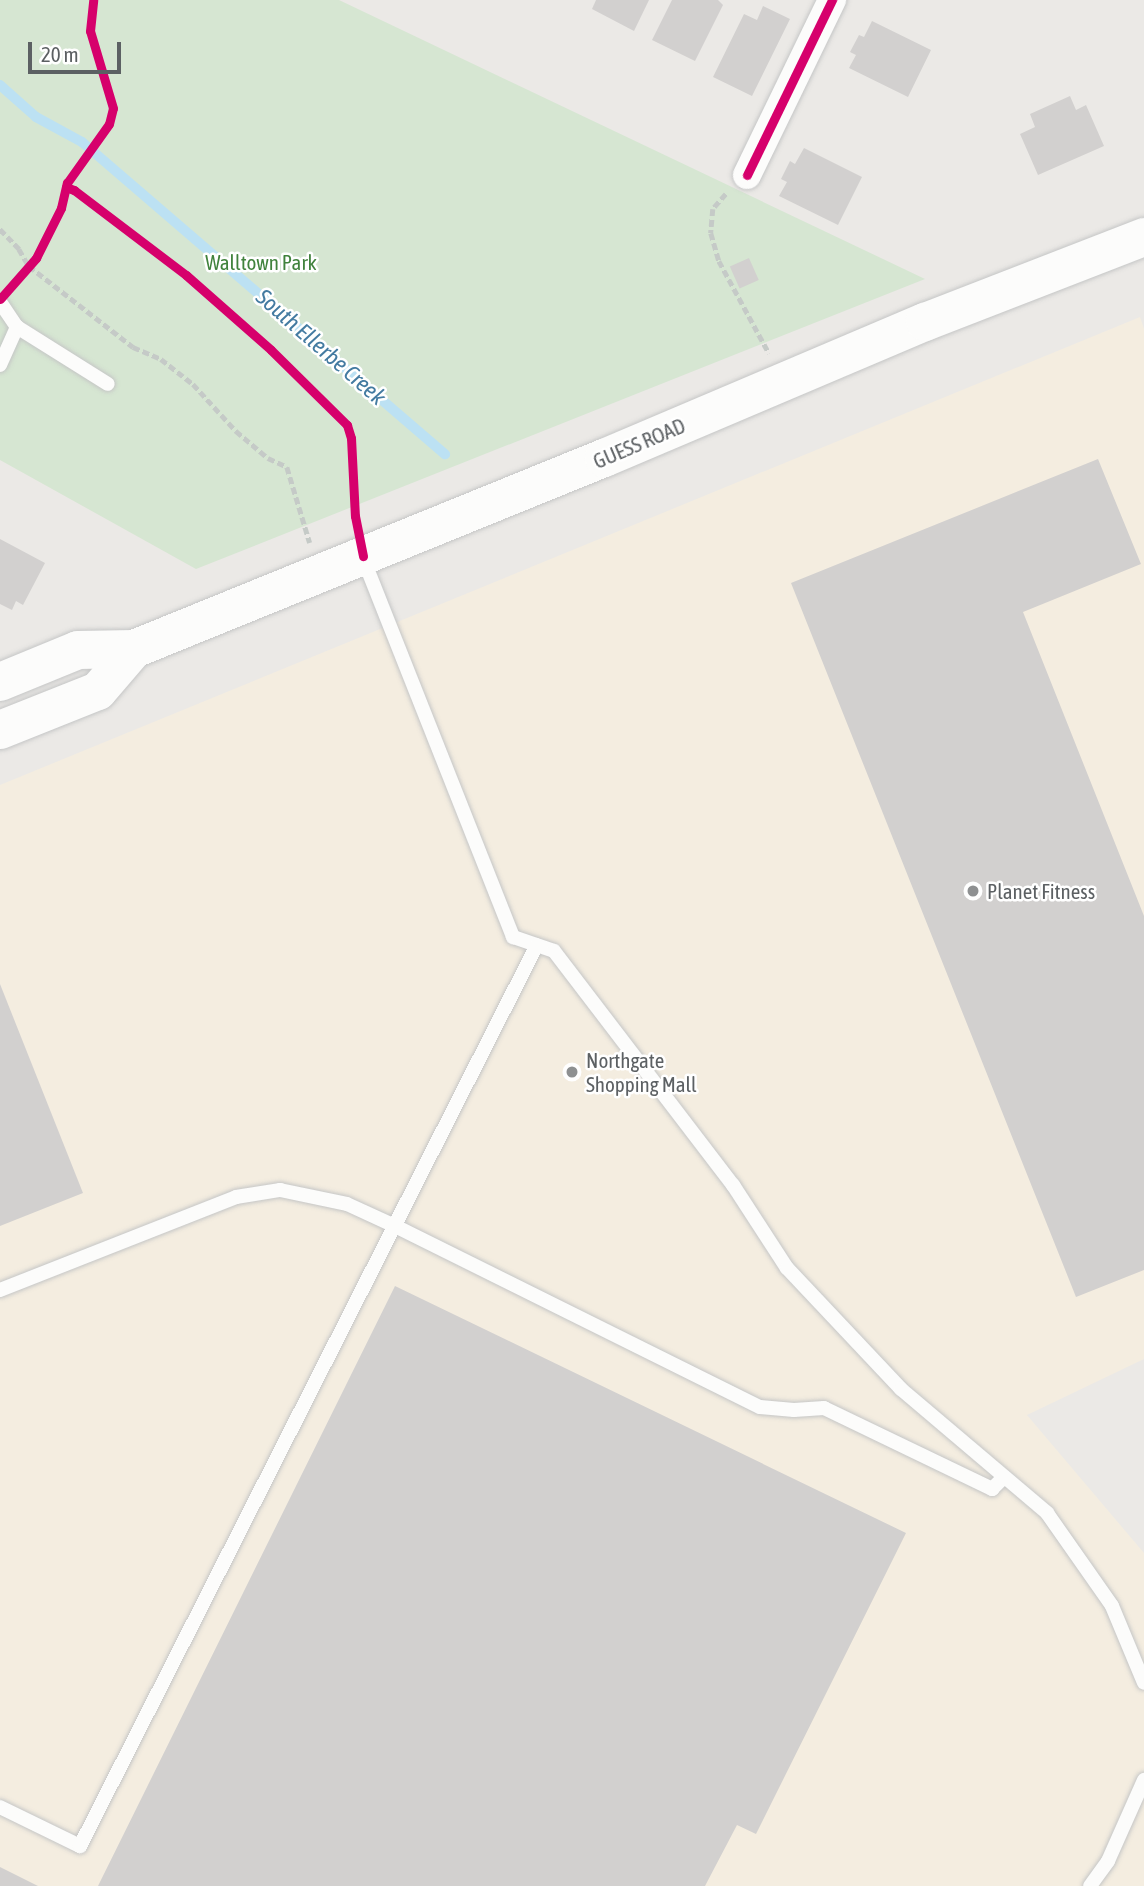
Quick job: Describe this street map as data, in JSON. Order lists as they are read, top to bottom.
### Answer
{
  "streets": {
    "main road": ["GUESS ROAD"]
  },
  "water": ["South Ellerbe Creek"],
  "parks": ["Walltown Park"],
  "places": ["Planet Fitness", "Northgate Shopping Mall"],
  "scale_bar": "20 m"
}
